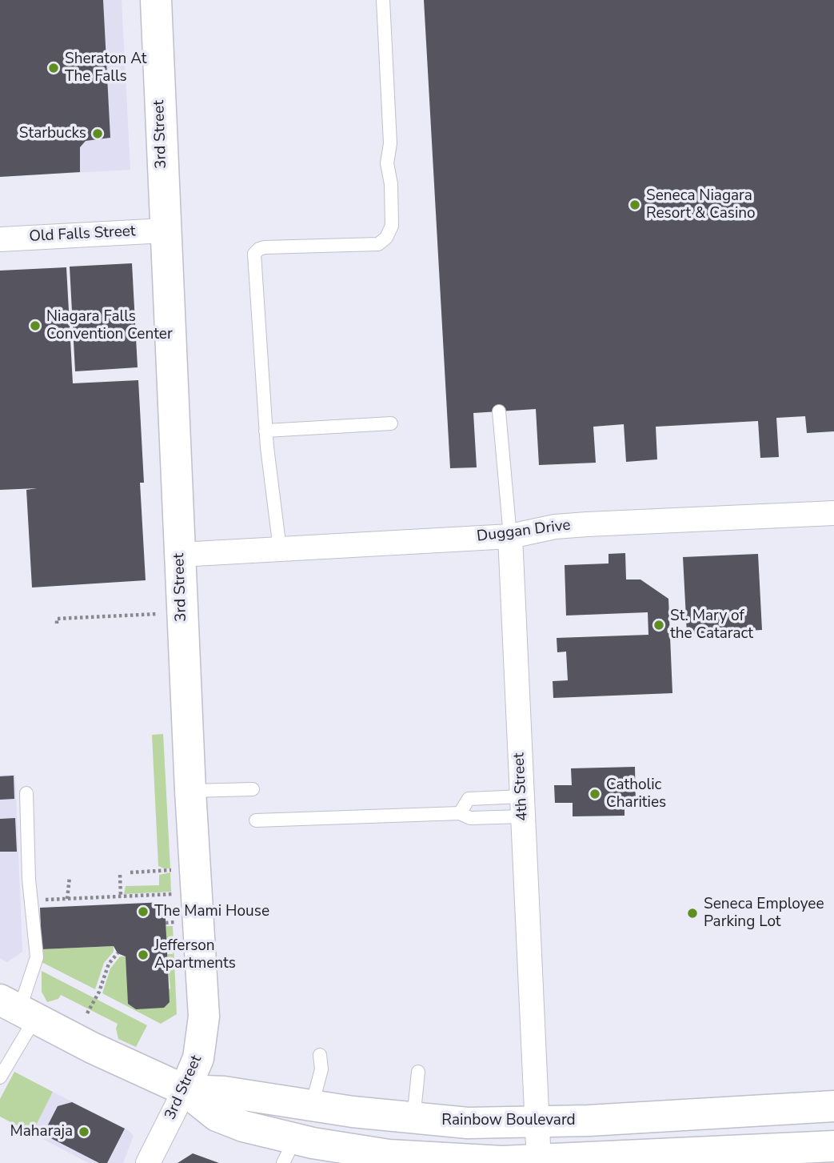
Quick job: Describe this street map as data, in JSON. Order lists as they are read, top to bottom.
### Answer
{
  "streets": {
    "main road": ["3rd Street", "Rainbow Boulevard"],
    "street": ["Old Falls Street", "Duggan Drive", "4th Street"]
  },
  "crossings": [
    ["3rd Street", "Old Falls Street"],
    ["3rd Street", "Duggan Drive"],
    ["3rd Street", "Rainbow Boulevard"],
    ["Duggan Drive", "4th Street"],
    ["4th Street", "Rainbow Boulevard"]
  ],
  "places": [
    "Sheraton At The Falls",
    "Starbucks",
    "Seneca Niagara Resort & Casino",
    "Niagara Falls Convention Center",
    "St. Mary of the Cataract",
    "Catholic Charities",
    "The Mami House",
    "Seneca Employee Parking Lot",
    "Jefferson Apartments",
    "Maharaja"
  ]
}
